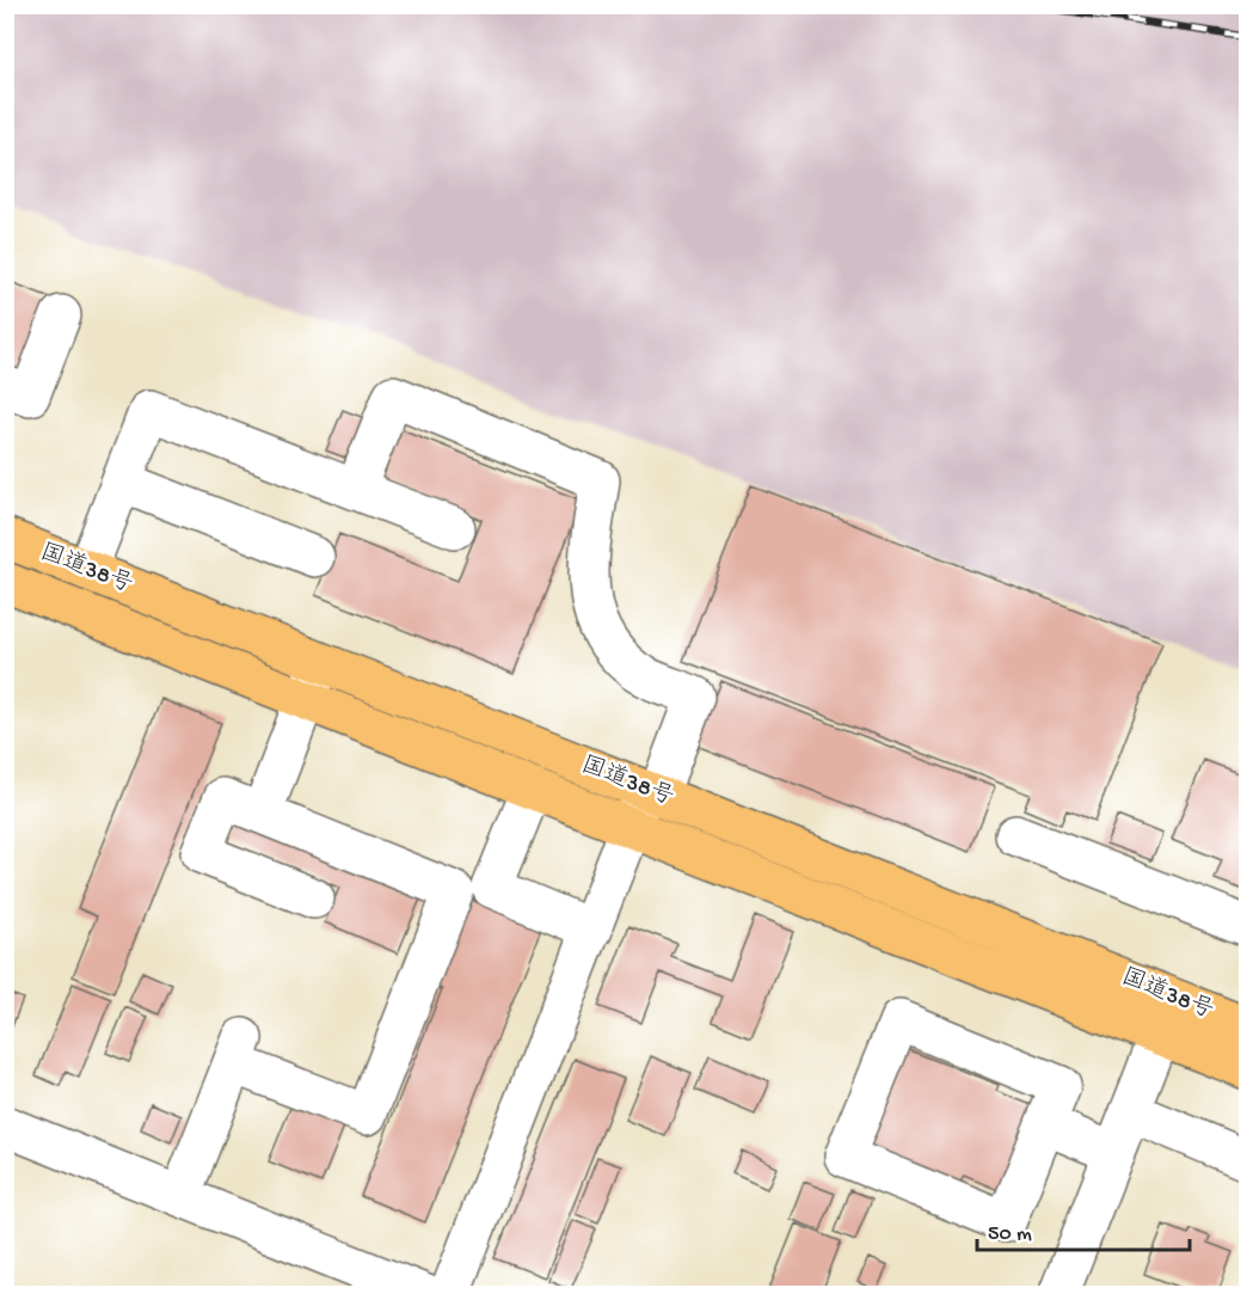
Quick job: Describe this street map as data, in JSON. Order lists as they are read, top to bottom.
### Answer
{
  "streets": {
    "highway": ["国道38号"]
  },
  "scale_bar": "50 m"
}
